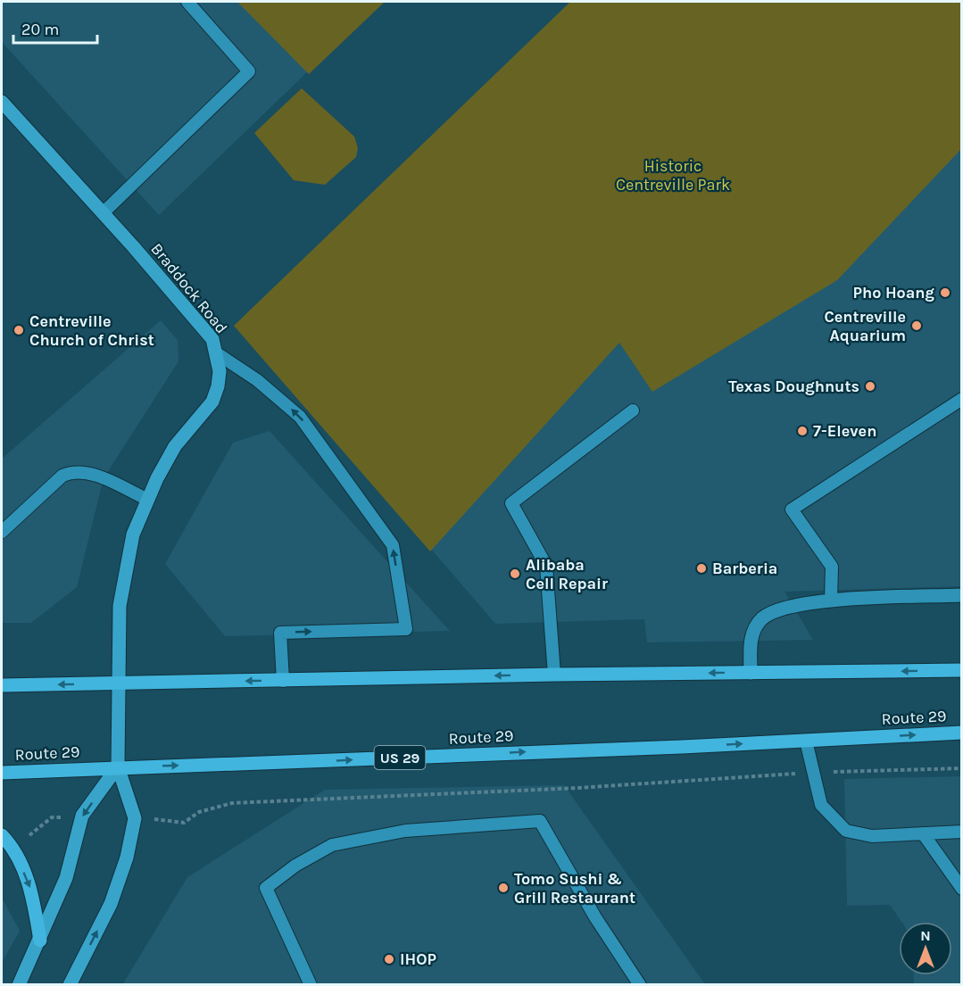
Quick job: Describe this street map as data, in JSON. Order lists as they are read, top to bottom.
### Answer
{
  "streets": {
    "main road": ["Route 29", "US 29"],
    "street": ["Braddock Road"]
  },
  "crossings": [
    ["Braddock Road", "Route 29"]
  ],
  "parks": ["Historic Centreville Park"],
  "places": [
    "Pho Hoang",
    "Centreville Aquarium",
    "Centreville Church of Christ",
    "Texas Doughnuts",
    "7-Eleven",
    "Barberia",
    "Alibaba Cell Repair",
    "Tomo Sushi & Grill Restaurant",
    "IHOP"
  ],
  "scale_bar": "20 m",
  "north": "top"
}
